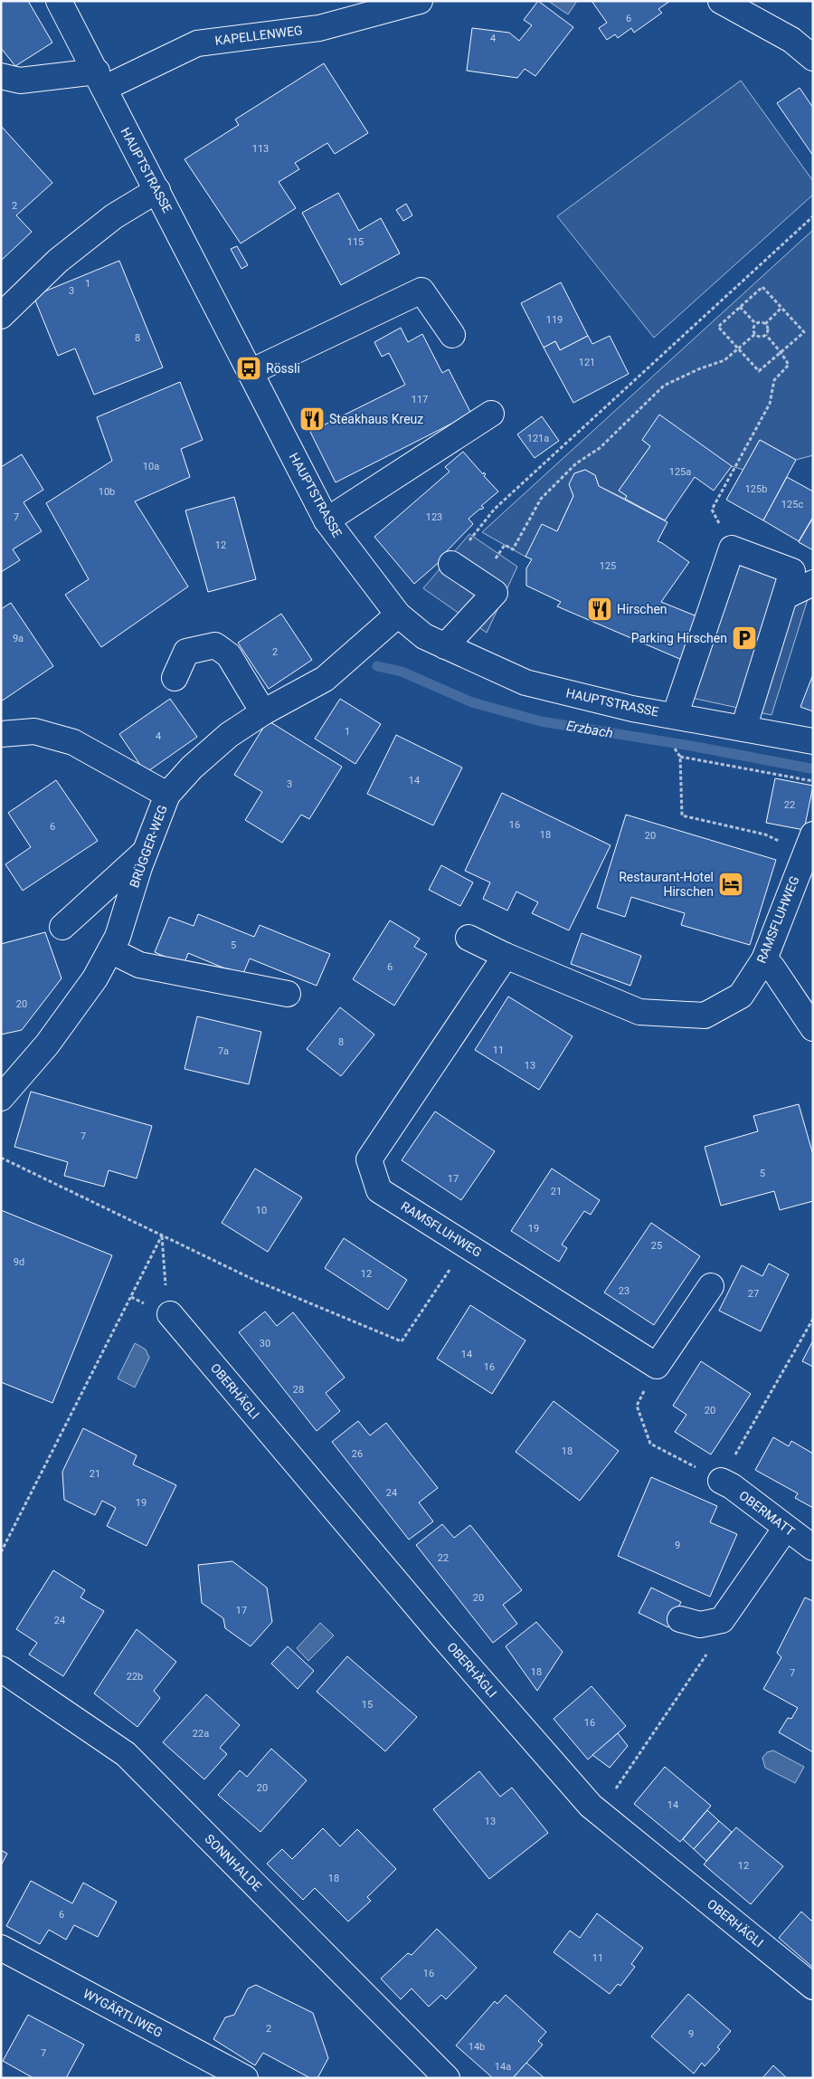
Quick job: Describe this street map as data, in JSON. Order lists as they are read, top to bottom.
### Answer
{
  "streets": {
    "street": [
      "KAPELLENWEG",
      "HAUPTSTRASSE",
      "BRÜGGER-WEG",
      "RAMSFLUHWEG",
      "OBERHÄGLI",
      "OBERMATT",
      "SONNHALDE",
      "WYGÄRTLIWEG"
    ]
  },
  "crossings": [
    ["KAPELLENWEG", "HAUPTSTRASSE"],
    ["HAUPTSTRASSE", "BRÜGGER-WEG"]
  ],
  "water": ["Erzbach"],
  "places": {
    "bus stop": ["Rössli"],
    "restaurant": ["Steakhaus Kreuz", "Hirschen"],
    "parking": ["Parking Hirschen"],
    "hotel": ["Restaurant-Hotel Hirschen"]
  },
  "house_numbers": [
    "6",
    "4",
    "113",
    "2",
    "115",
    "1",
    "3",
    "119",
    "8",
    "121",
    "117",
    "121a",
    "10a",
    "125a",
    "125b",
    "10b",
    "125c",
    "7",
    "123",
    "12",
    "125",
    "9a",
    "2",
    "1",
    "4",
    "14",
    "3",
    "22",
    "16",
    "6",
    "18",
    "20",
    "5",
    "6",
    "20",
    "8",
    "11",
    "7a",
    "13",
    "7",
    "5",
    "17",
    "21",
    "10",
    "19",
    "25",
    "9d",
    "12",
    "23",
    "27",
    "30",
    "14",
    "16",
    "28",
    "20",
    "18",
    "26",
    "21",
    "24",
    "19",
    "9",
    "22",
    "20",
    "17",
    "24",
    "18",
    "7",
    "22b",
    "15",
    "16",
    "22a",
    "20",
    "14",
    "13",
    "12",
    "18",
    "6",
    "11",
    "16",
    "2",
    "9",
    "14b",
    "7",
    "14a"
  ]
}
